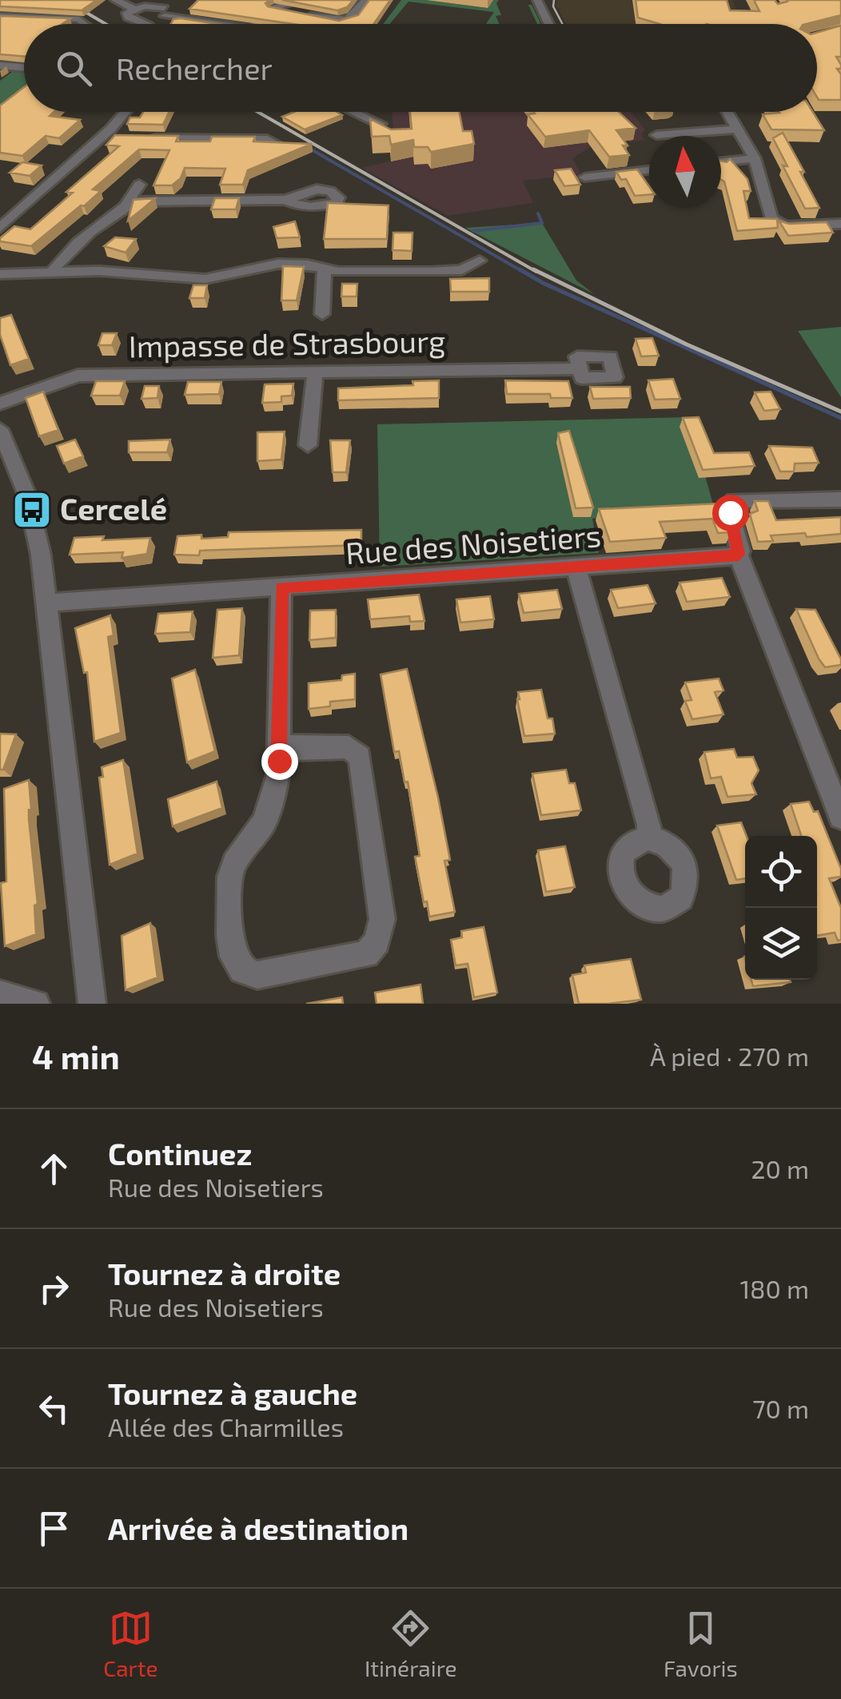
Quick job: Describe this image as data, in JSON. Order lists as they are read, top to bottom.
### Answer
{
  "streets": {
    "street": ["Impasse de Strasbourg", "Rue des Noisetiers"]
  },
  "places": {
    "bus stop": ["Cercelé"]
  },
  "north": "top",
  "page": {
    "search": "Rechercher",
    "heading": ["4 min", "À pied · 270 m"],
    "list": [
      ["Continuez", "Rue des Noisetiers", "20 m"],
      ["Tournez à droite", "Rue des Noisetiers", "180 m"],
      ["Tournez à gauche", "Allée des Charmilles", "70 m"],
      "Arrivée à destination"
    ],
    "nav": ["Carte", "Itinéraire", "Favoris"]
  }
}
